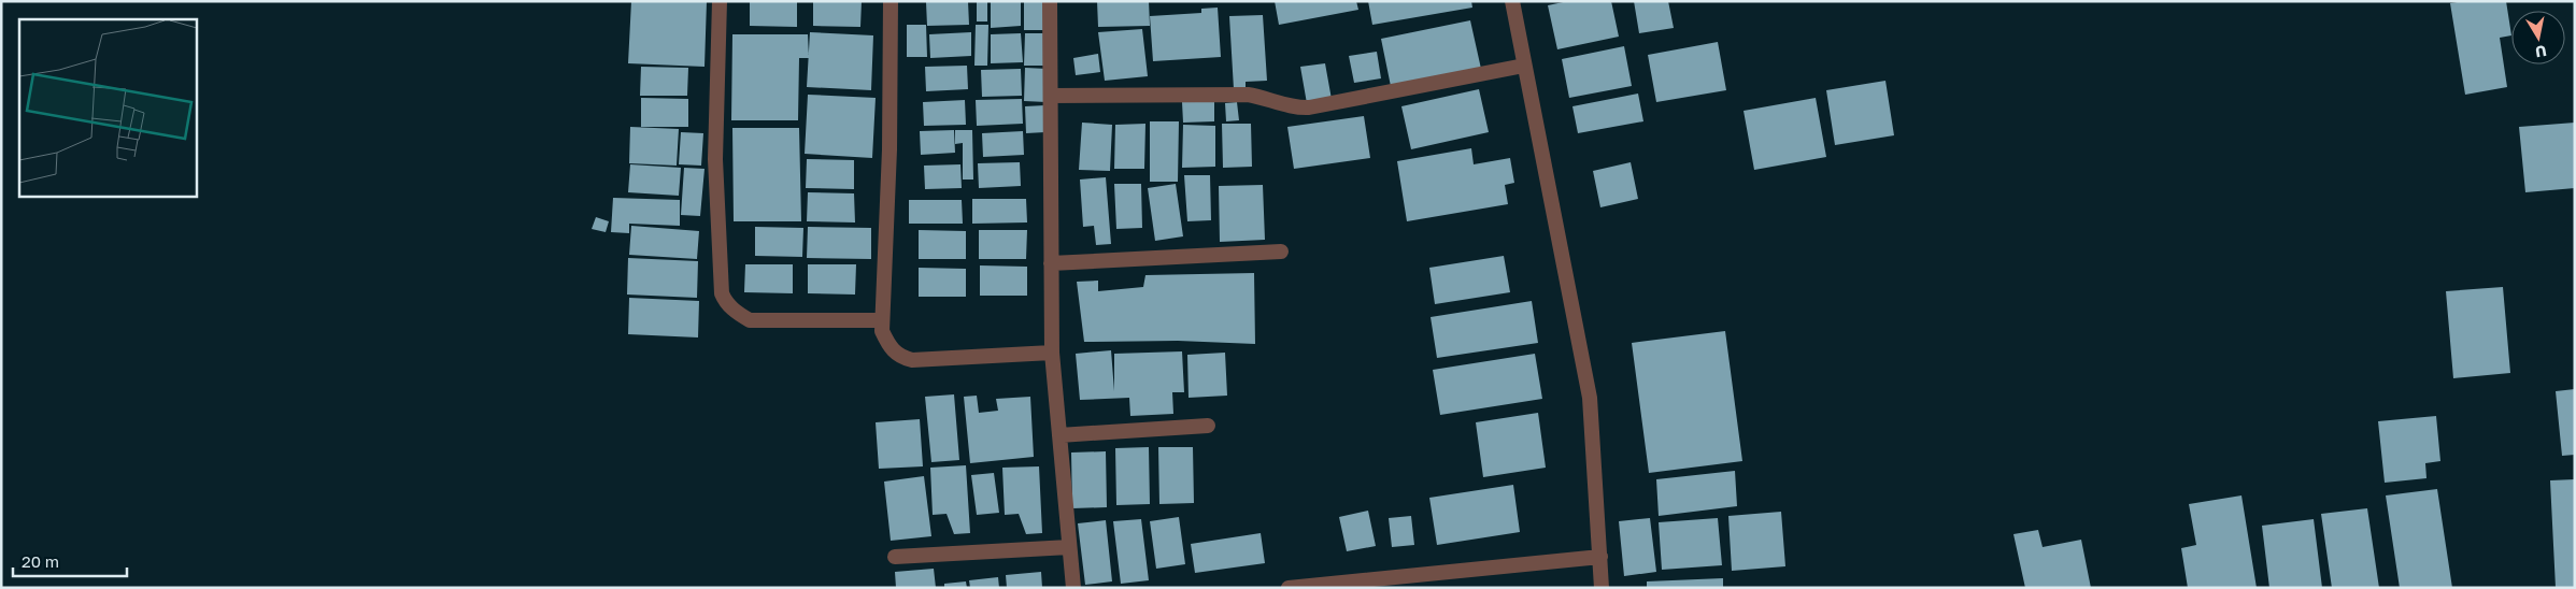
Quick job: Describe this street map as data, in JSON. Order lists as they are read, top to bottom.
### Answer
{
  "scale_bar": "20 m",
  "north": "bottom"
}
